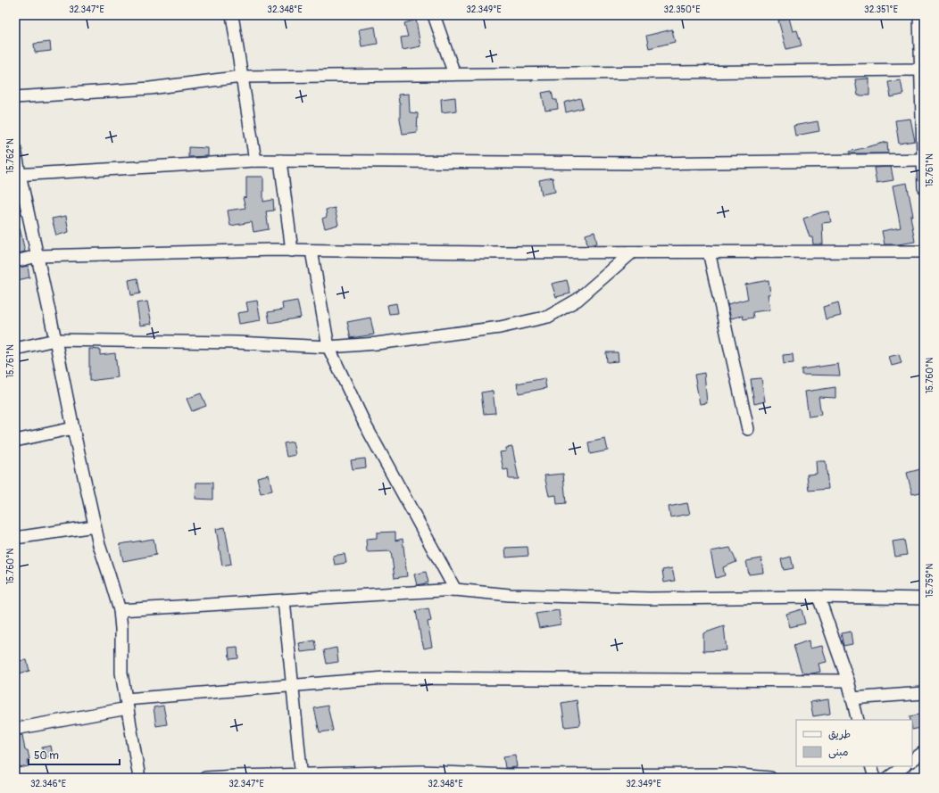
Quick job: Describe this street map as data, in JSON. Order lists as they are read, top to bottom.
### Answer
{
  "legend": ["طريق", "مبنى"],
  "scale_bar": "50 m",
  "coordinates": [
    "32.347°E",
    "32.348°E",
    "32.349°E",
    "32.350°E",
    "32.351°E",
    "15.762°N",
    "15.761°N",
    "15.760°N",
    "15.759°N",
    "32.346°E"
  ]
}
